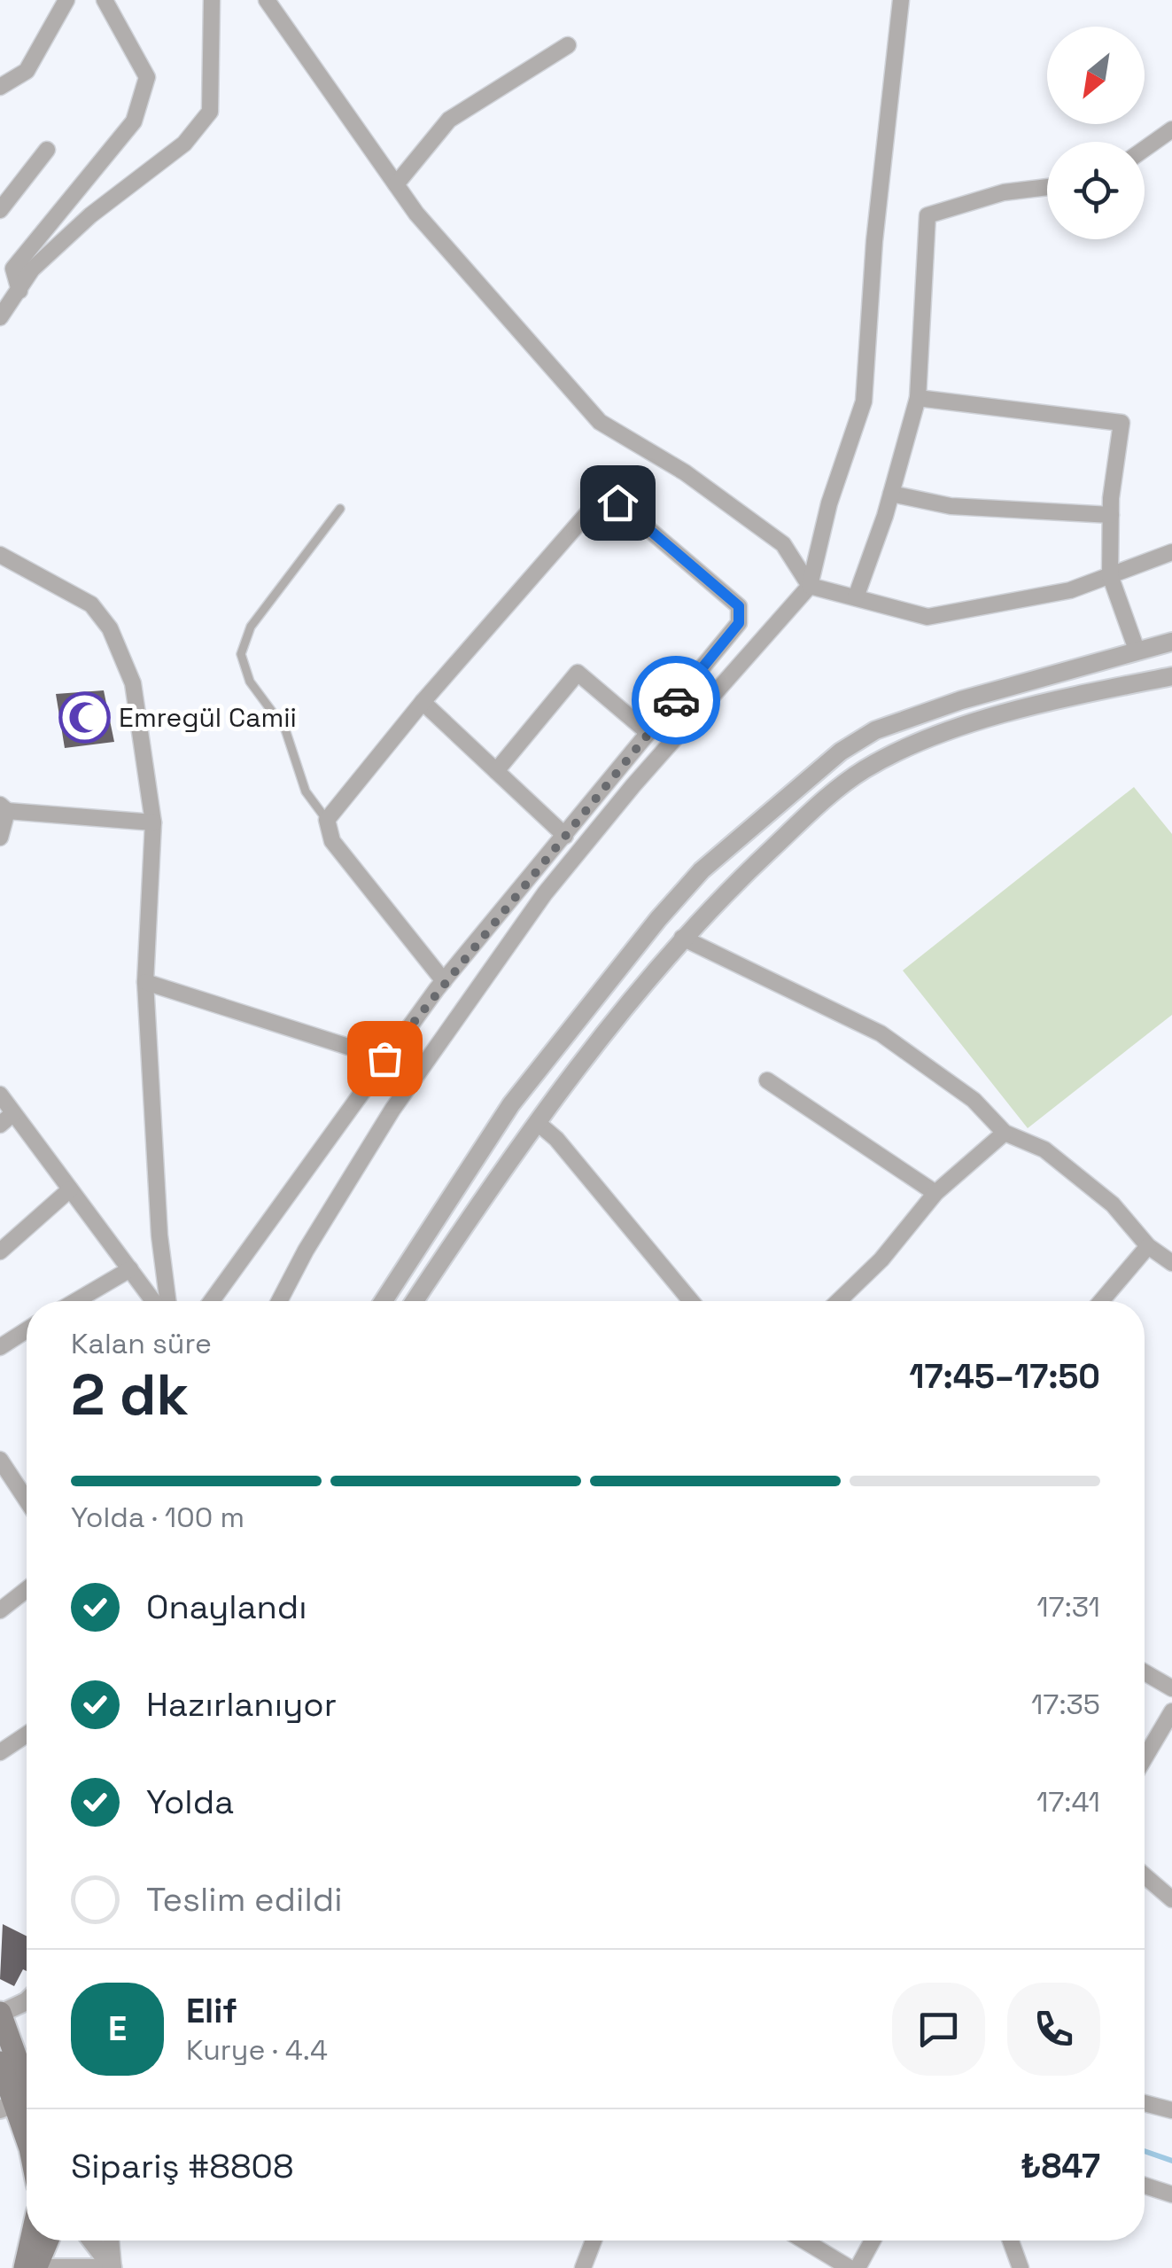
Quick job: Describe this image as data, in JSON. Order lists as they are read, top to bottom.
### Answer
{
  "places": {
    "mosque": ["Emregül Camii"]
  },
  "north": "bottom left",
  "page": {
    "heading": ["2 dk", "Kalan süre", "17:45–17:50"],
    "panel": [
      "Elif",
      "Kurye · 4.4",
      "Sipariş #8808",
      "₺847"
    ],
    "bar": "Yolda · 100 m",
    "list": [
      ["Onaylandı", "17:31"],
      ["Hazırlanıyor", "17:35"],
      ["Yolda", "17:41"],
      "Teslim edildi"
    ],
    "round": "E"
  }
}
